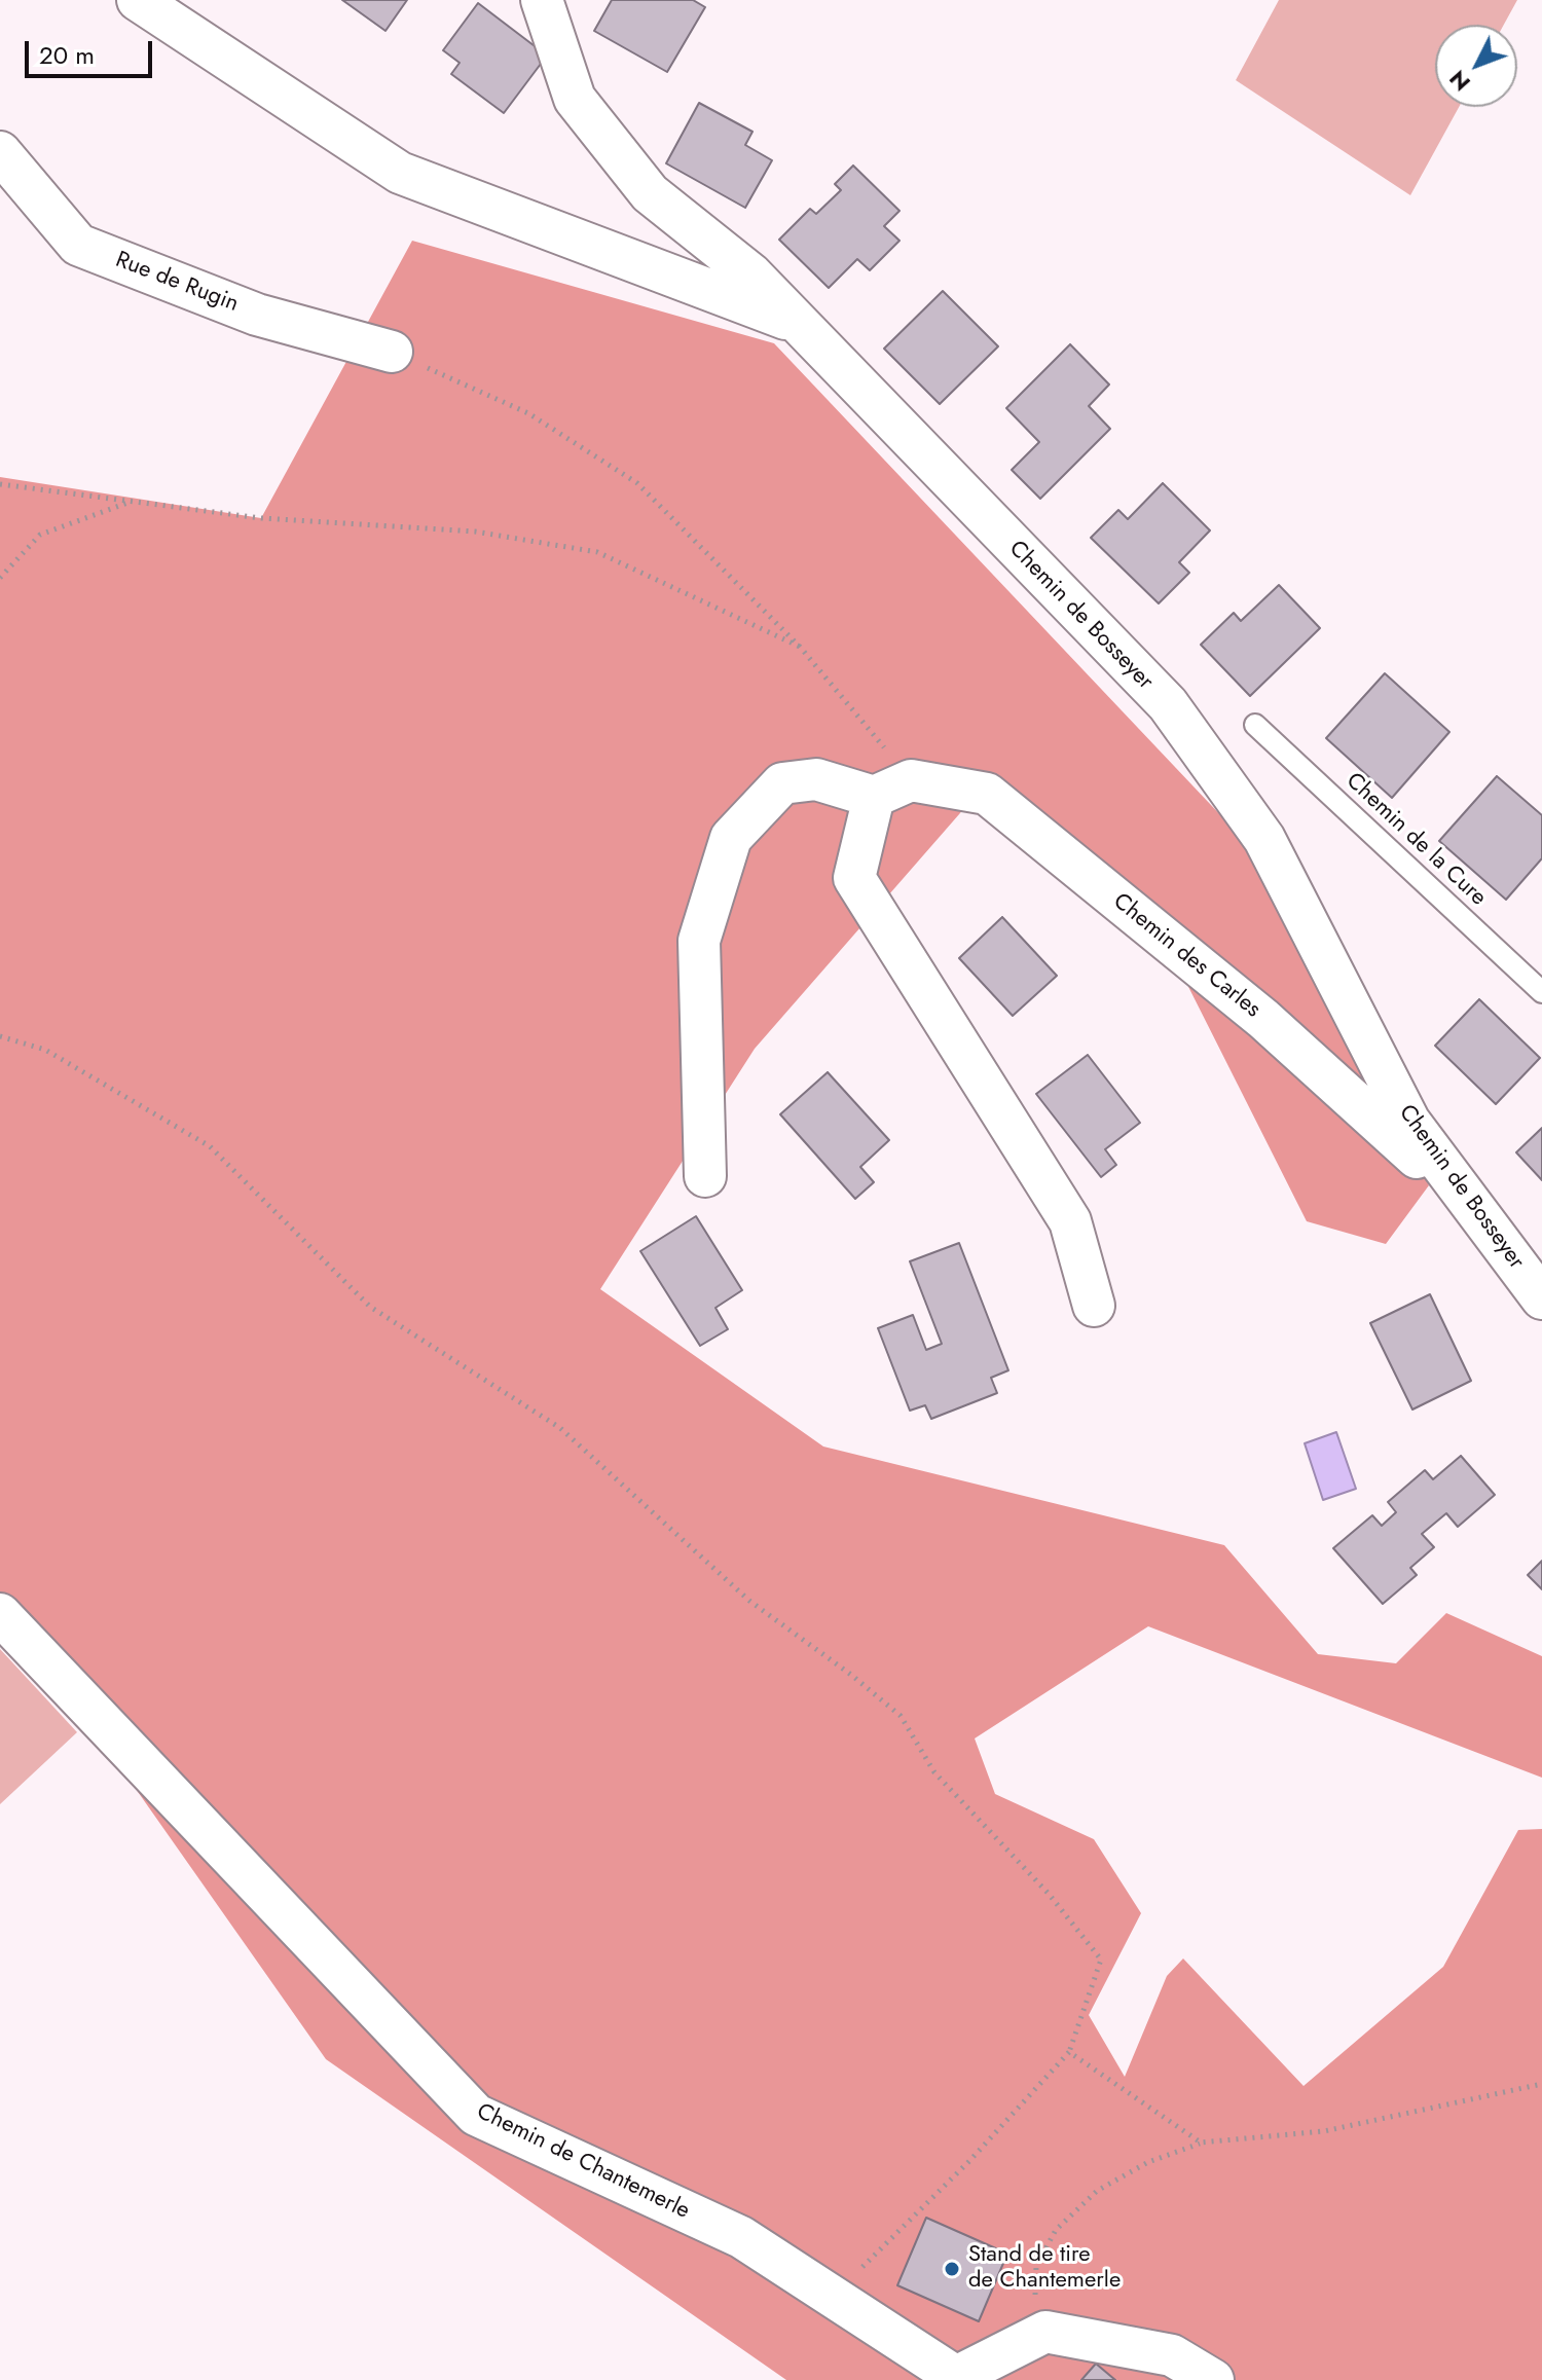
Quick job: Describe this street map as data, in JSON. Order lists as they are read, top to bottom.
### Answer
{
  "streets": {
    "street": [
      "Rue de Rugin",
      "Chemin de Bosseyer",
      "Chemin des Carles",
      "Chemin de Chantemerle"
    ],
    "lane": ["Chemin de la Cure"]
  },
  "crossings": [
    ["Chemin de Bosseyer", "Chemin des Carles"]
  ],
  "places": ["Stand de tire de Chantemerle"],
  "scale_bar": "20 m",
  "north": "bottom left"
}
